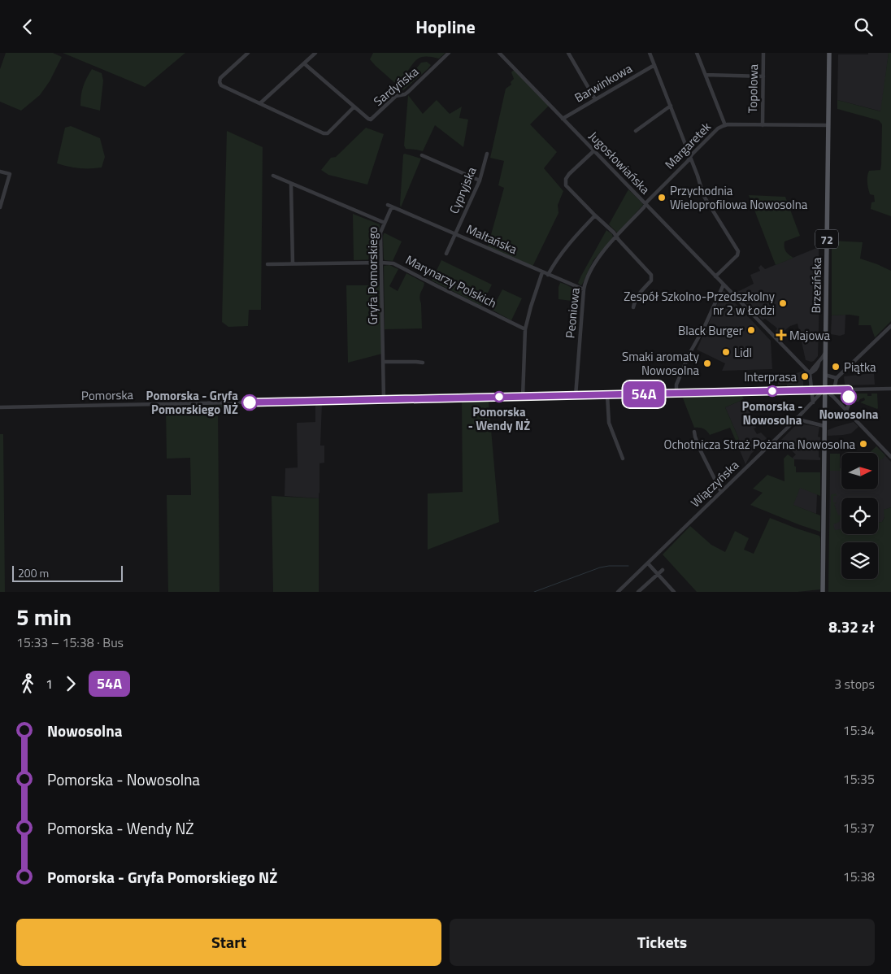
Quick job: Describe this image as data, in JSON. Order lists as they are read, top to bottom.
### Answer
{
  "streets": {
    "main road": ["72", "Brzezińska"],
    "street": [
      "Barwinkowa",
      "Sardyńska",
      "Topolowa",
      "Margaretek",
      "Jugosłowiańska",
      "Cypryjska",
      "Maltańska",
      "Gryfa Pomorskiego",
      "Marynarzy Polskich",
      "Peoniowa",
      "Pomorska",
      "Wiączyńska"
    ]
  },
  "crossings": [
    ["Barwinkowa", "Jugosłowiańska"],
    ["Topolowa", "Margaretek"],
    ["Margaretek", "Jugosłowiańska"],
    ["Margaretek", "Brzezińska"],
    ["Margaretek", "Peoniowa"],
    ["Jugosłowiańska", "Peoniowa"],
    ["Cypryjska", "Maltańska"],
    ["Maltańska", "Gryfa Pomorskiego"],
    ["Maltańska", "Peoniowa"],
    ["Gryfa Pomorskiego", "Marynarzy Polskich"],
    ["Gryfa Pomorskiego", "Pomorska"],
    ["Brzezińska", "Pomorska"],
    ["Brzezińska", "Wiączyńska"],
    ["Peoniowa", "Pomorska"],
    ["Pomorska", "Wiączyńska"]
  ],
  "places": {
    "other": [
      "Przychodnia Wieloprofilowa Nowosolna",
      "Zespół Szkolno-Przedszkolny nr 2 w Łodzi",
      "Black Burger",
      "Lidl",
      "Smaki aromaty Nowosolna",
      "Piątka",
      "Interprasa",
      "Pomorska - Nowosolna",
      "Pomorska - Wendy NŻ",
      "Nowosolna",
      "Pomorska - Gryfa Pomorskiego NŻ",
      "Ochotnicza Straż Pożarna Nowosolna"
    ],
    "health": ["Majowa"]
  },
  "lines": ["bus line 54A"],
  "scale_bar": "200 m",
  "north": "right",
  "page": {
    "header": "Hopline",
    "on_map": "54A",
    "scale": "200 m",
    "heading": ["5 min", "15:33 – 15:38 · Bus", "8.32 zł"],
    "legs": ["1", "54A", "3 stops"],
    "list": [
      {
        "name": "Nowosolna",
        "value": "15:34"
      },
      {
        "name": "Pomorska - Nowosolna",
        "value": "15:35"
      },
      {
        "name": "Pomorska - Wendy NŻ",
        "value": "15:37"
      },
      {
        "name": "Pomorska - Gryfa Pomorskiego NŻ",
        "value": "15:38"
      }
    ],
    "buttons": ["Start", "Tickets"]
  }
}
